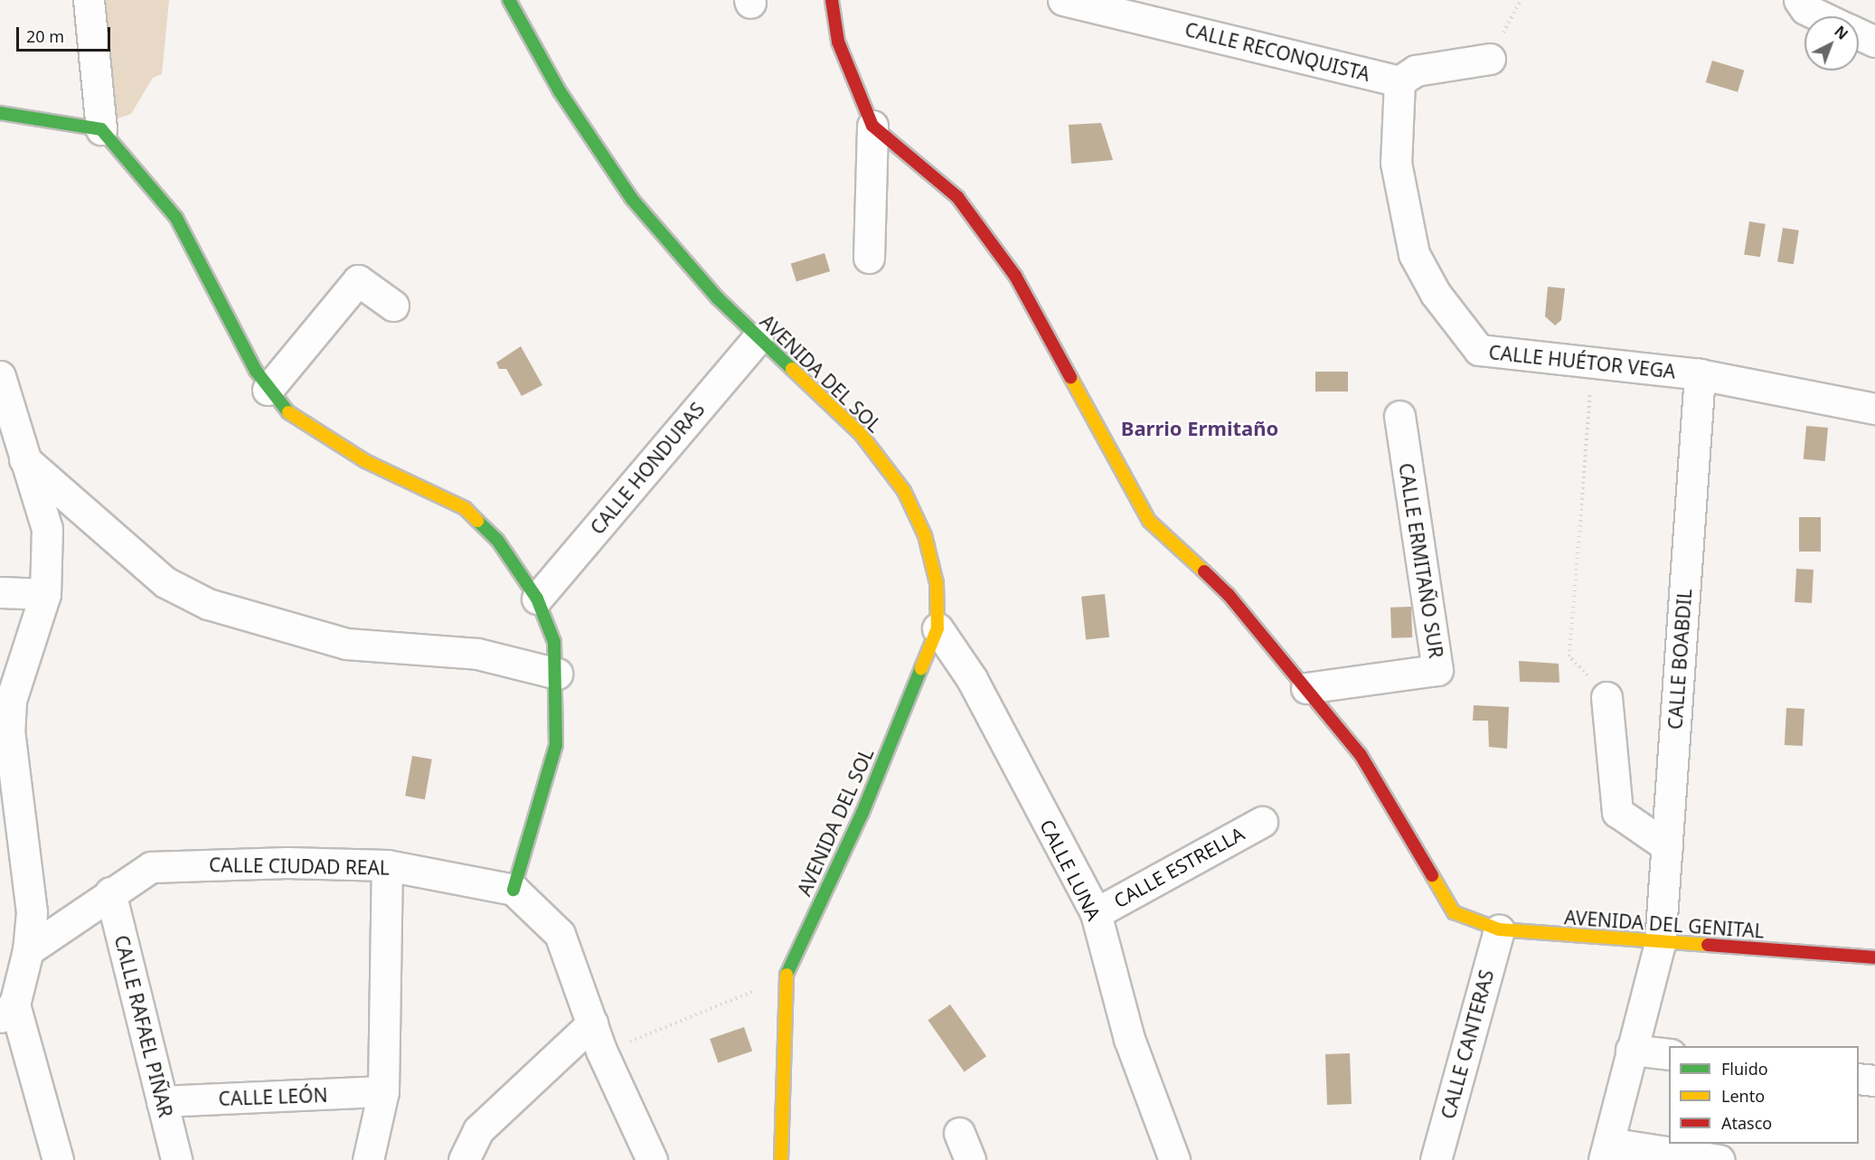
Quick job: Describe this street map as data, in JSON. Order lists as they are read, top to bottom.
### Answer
{
  "streets": {
    "street": [
      "CALLE RECONQUISTA",
      "CALLE HUÉTOR VEGA",
      "AVENIDA DEL SOL",
      "CALLE HONDURAS",
      "CALLE ERMITAÑO SUR",
      "CALLE BOABDIL",
      "CALLE CIUDAD REAL",
      "CALLE ESTRELLA",
      "CALLE LUNA",
      "AVENIDA DEL GENITAL",
      "CALLE RAFAEL PIÑAR",
      "CALLE CANTERAS",
      "CALLE LEÓN"
    ]
  },
  "crossings": [
    ["CALLE RECONQUISTA", "CALLE HUÉTOR VEGA"],
    ["CALLE HUÉTOR VEGA", "CALLE BOABDIL"],
    ["AVENIDA DEL SOL", "CALLE HONDURAS"],
    ["AVENIDA DEL SOL", "CALLE LUNA"],
    ["CALLE ERMITAÑO SUR", "AVENIDA DEL GENITAL"],
    ["CALLE BOABDIL", "AVENIDA DEL GENITAL"],
    ["CALLE CIUDAD REAL", "CALLE RAFAEL PIÑAR"],
    ["CALLE ESTRELLA", "CALLE LUNA"],
    ["AVENIDA DEL GENITAL", "CALLE CANTERAS"],
    ["CALLE RAFAEL PIÑAR", "CALLE LEÓN"]
  ],
  "districts": ["Barrio Ermitaño"],
  "legend": ["Fluido", "Lento", "Atasco"],
  "scale_bar": "20 m",
  "north": "top right"
}
